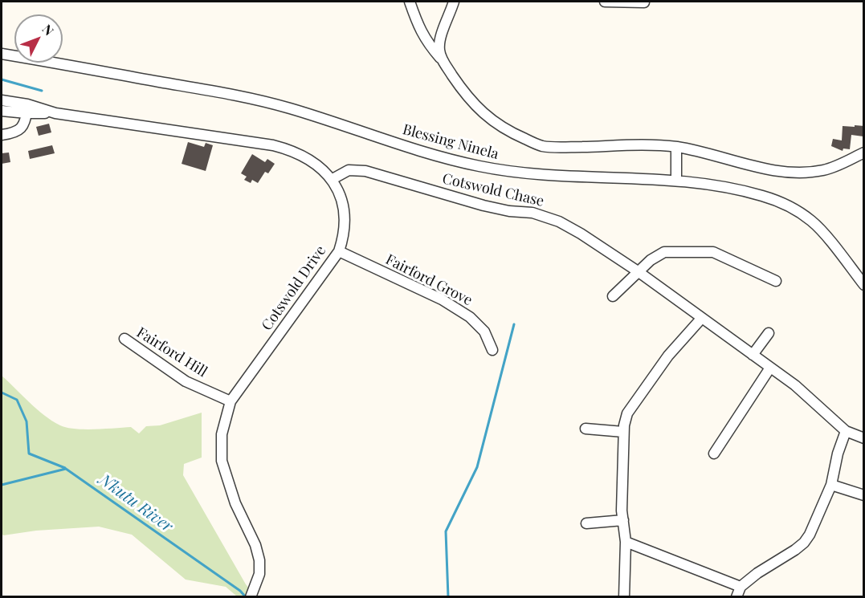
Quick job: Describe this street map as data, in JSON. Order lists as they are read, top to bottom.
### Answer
{
  "streets": {
    "street": [
      "Blessing Ninela",
      "Cotswold Chase",
      "Fairford Grove",
      "Cotswold Drive",
      "Fairford Hill"
    ]
  },
  "crossings": [
    ["Cotswold Chase", "Cotswold Drive"],
    ["Fairford Grove", "Cotswold Drive"],
    ["Cotswold Drive", "Fairford Hill"]
  ],
  "water": ["Nkutu River"],
  "north": "top right"
}
